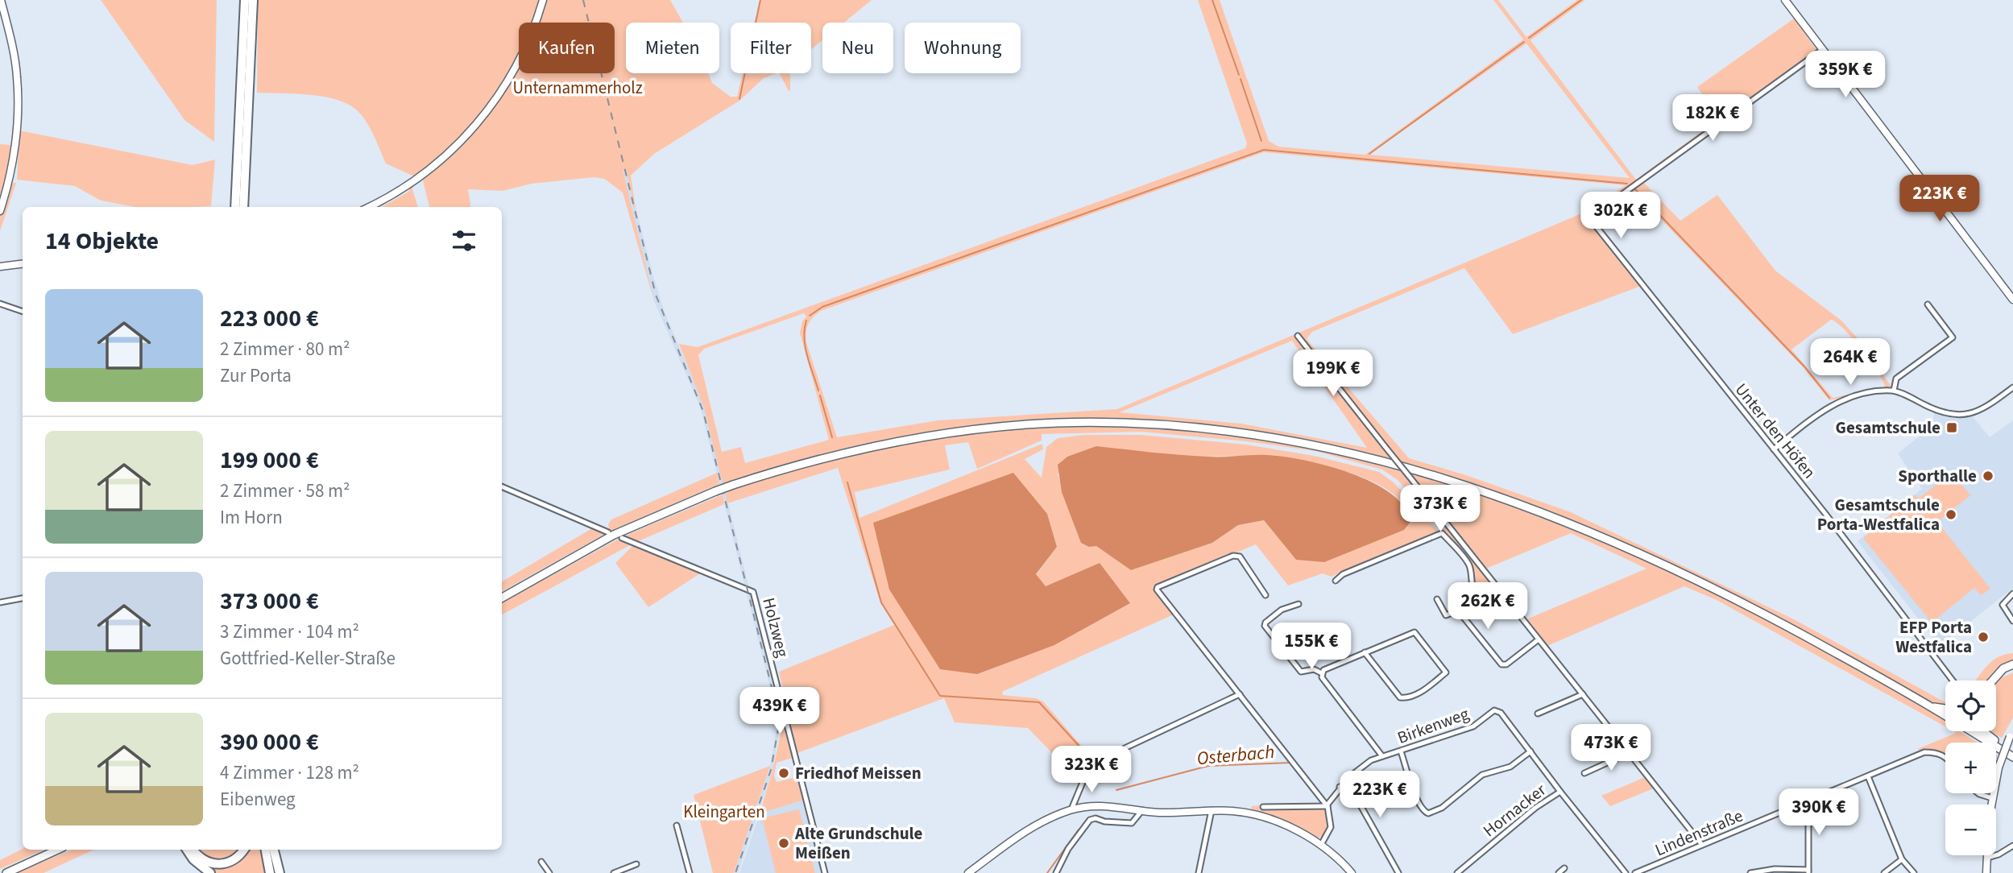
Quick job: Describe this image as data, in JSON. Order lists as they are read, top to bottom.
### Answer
{
  "streets": {
    "street": [
      "Unter den Höfen",
      "Holzweg",
      "Birkenweg",
      "Hornacker",
      "Lindenstraße"
    ]
  },
  "crossings": [
    ["Birkenweg", "Hornacker"]
  ],
  "water": ["Osterbach"],
  "parks": ["Unternammerholz", "Kleingarten"],
  "places": {
    "transit": ["Gesamtschule"],
    "other": [
      "Sporthalle",
      "Gesamtschule Porta-Westfalica",
      "EFP Porta Westfalica",
      "Friedhof Meissen",
      "Alte Grundschule Meißen"
    ]
  },
  "page": {
    "chip": [
      "Kaufen",
      "Mieten",
      "Filter",
      "Neu",
      "Wohnung"
    ],
    "price": [
      "359K €",
      "182K €",
      "223K €",
      "302K €",
      "264K €",
      "199K €",
      "373K €",
      "262K €",
      "155K €",
      "439K €",
      "473K €",
      "323K €",
      "223K €",
      "390K €"
    ],
    "heading": "14 Objekte",
    "list": [
      {
        "name": "223 000 €",
        "note": "2 Zimmer · 80 m² · Zur Porta"
      },
      {
        "name": "199 000 €",
        "note": "2 Zimmer · 58 m² · Im Horn"
      },
      {
        "name": "373 000 €",
        "note": "3 Zimmer · 104 m² · Gottfried-Keller-Straße"
      },
      {
        "name": "390 000 €",
        "note": "4 Zimmer · 128 m² · Eibenweg"
      }
    ],
    "map_buttons": ["+", "−"]
  }
}
